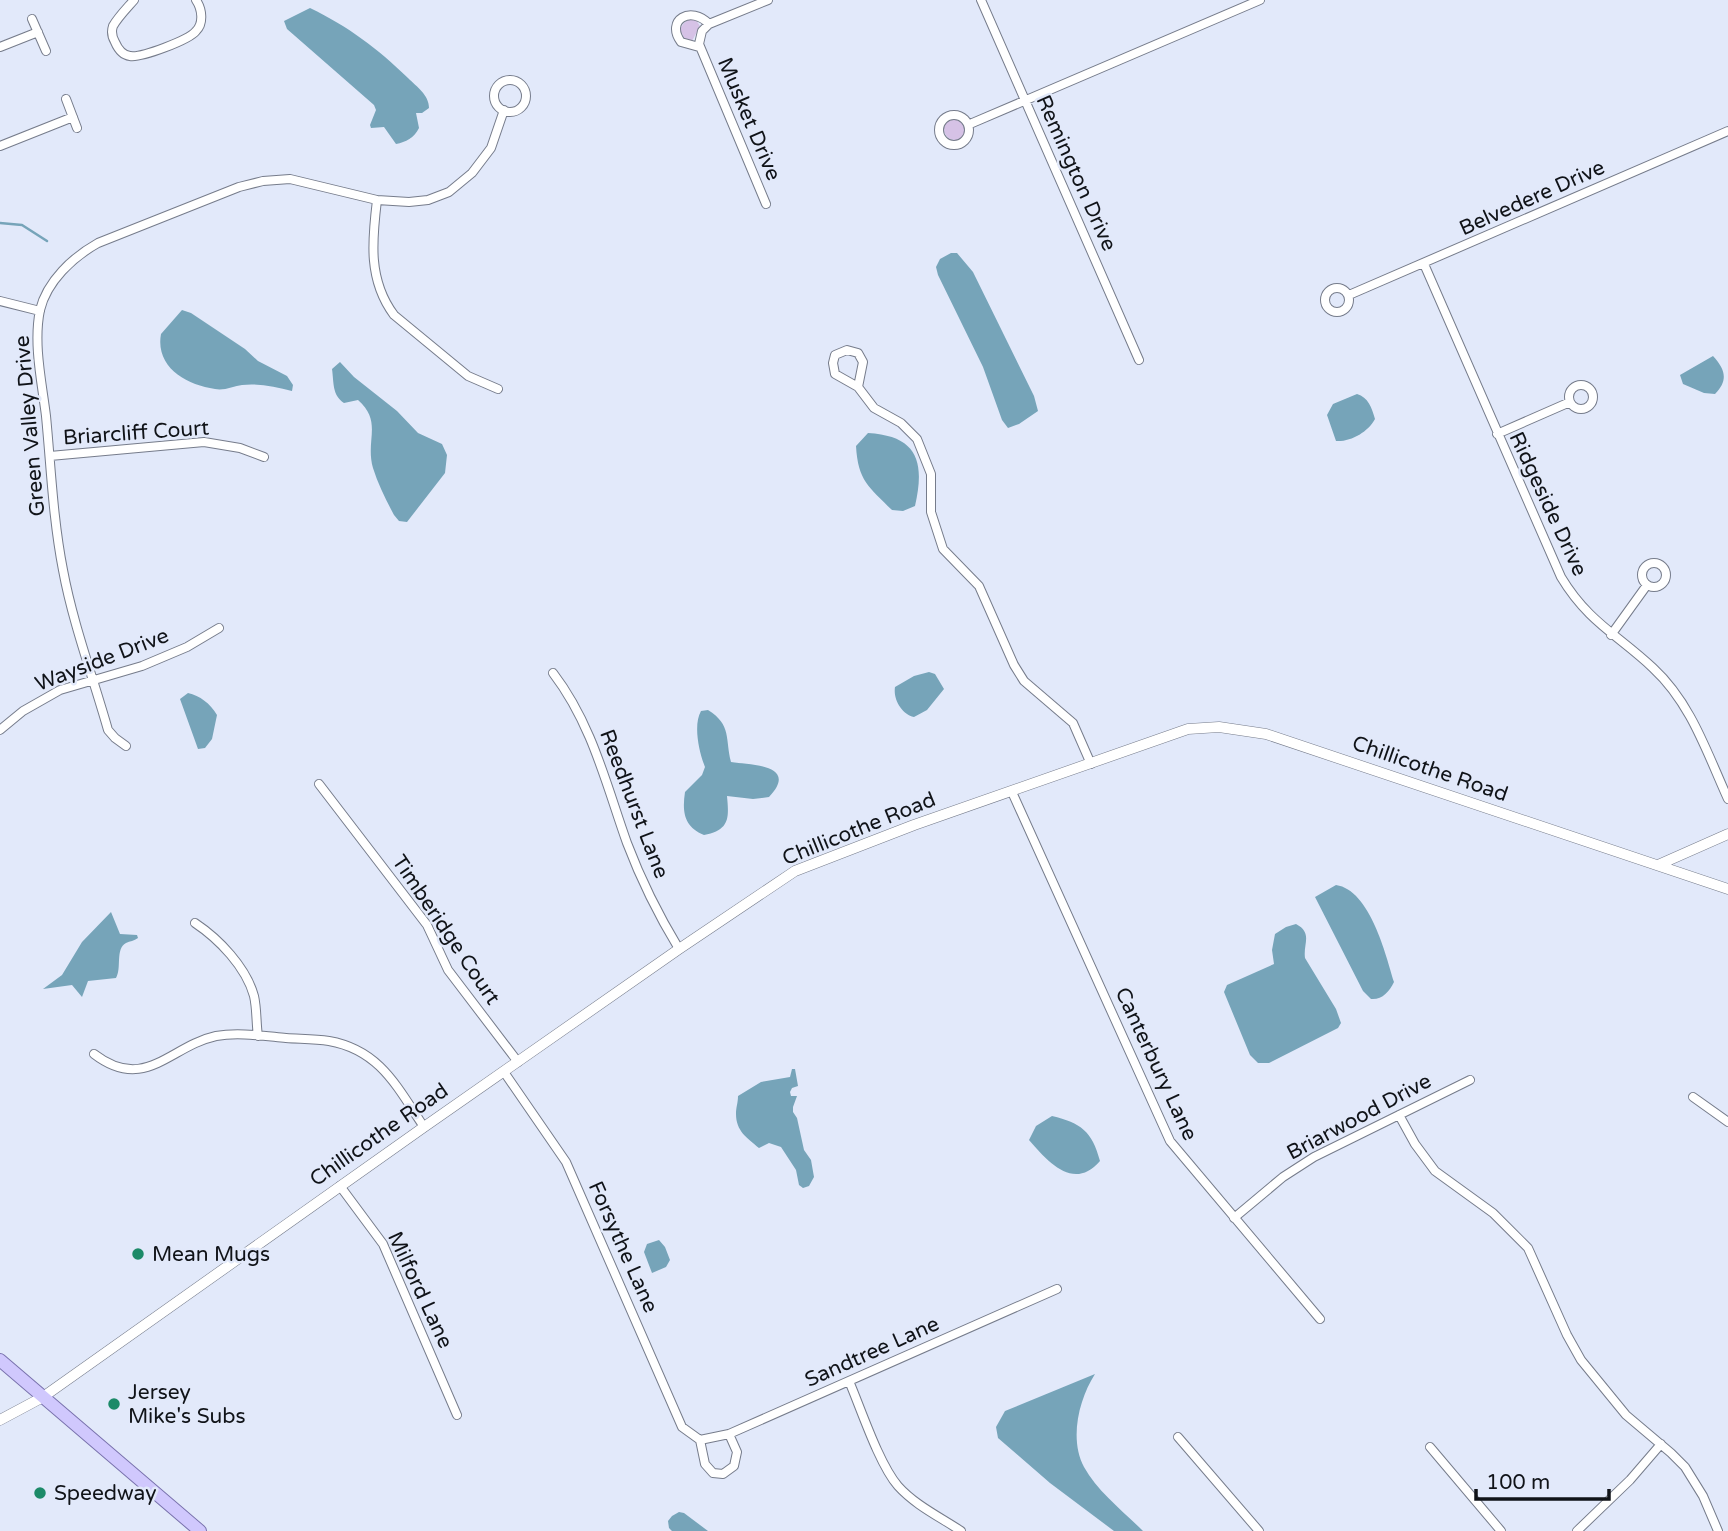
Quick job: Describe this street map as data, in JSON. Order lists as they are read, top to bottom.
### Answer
{
  "streets": {
    "street": [
      "Musket Drive",
      "Remington Drive",
      "Belvedere Drive",
      "Green Valley Drive",
      "Briarcliff Court",
      "Ridgeside Drive",
      "Wayside Drive",
      "Chillicothe Road",
      "Reedhurst Lane",
      "Timberidge Court",
      "Canterbury Lane",
      "Briarwood Drive",
      "Forsythe Lane",
      "Milford Lane",
      "Sandtree Lane"
    ]
  },
  "crossings": [
    ["Belvedere Drive", "Ridgeside Drive"],
    ["Green Valley Drive", "Briarcliff Court"],
    ["Green Valley Drive", "Wayside Drive"],
    ["Chillicothe Road", "Reedhurst Lane"],
    ["Chillicothe Road", "Timberidge Court"],
    ["Chillicothe Road", "Canterbury Lane"],
    ["Chillicothe Road", "Forsythe Lane"],
    ["Chillicothe Road", "Milford Lane"],
    ["Canterbury Lane", "Briarwood Drive"],
    ["Forsythe Lane", "Sandtree Lane"]
  ],
  "places": ["Mean Mugs", "Jersey Mike's Subs", "Speedway"],
  "scale_bar": "100 m"
}
